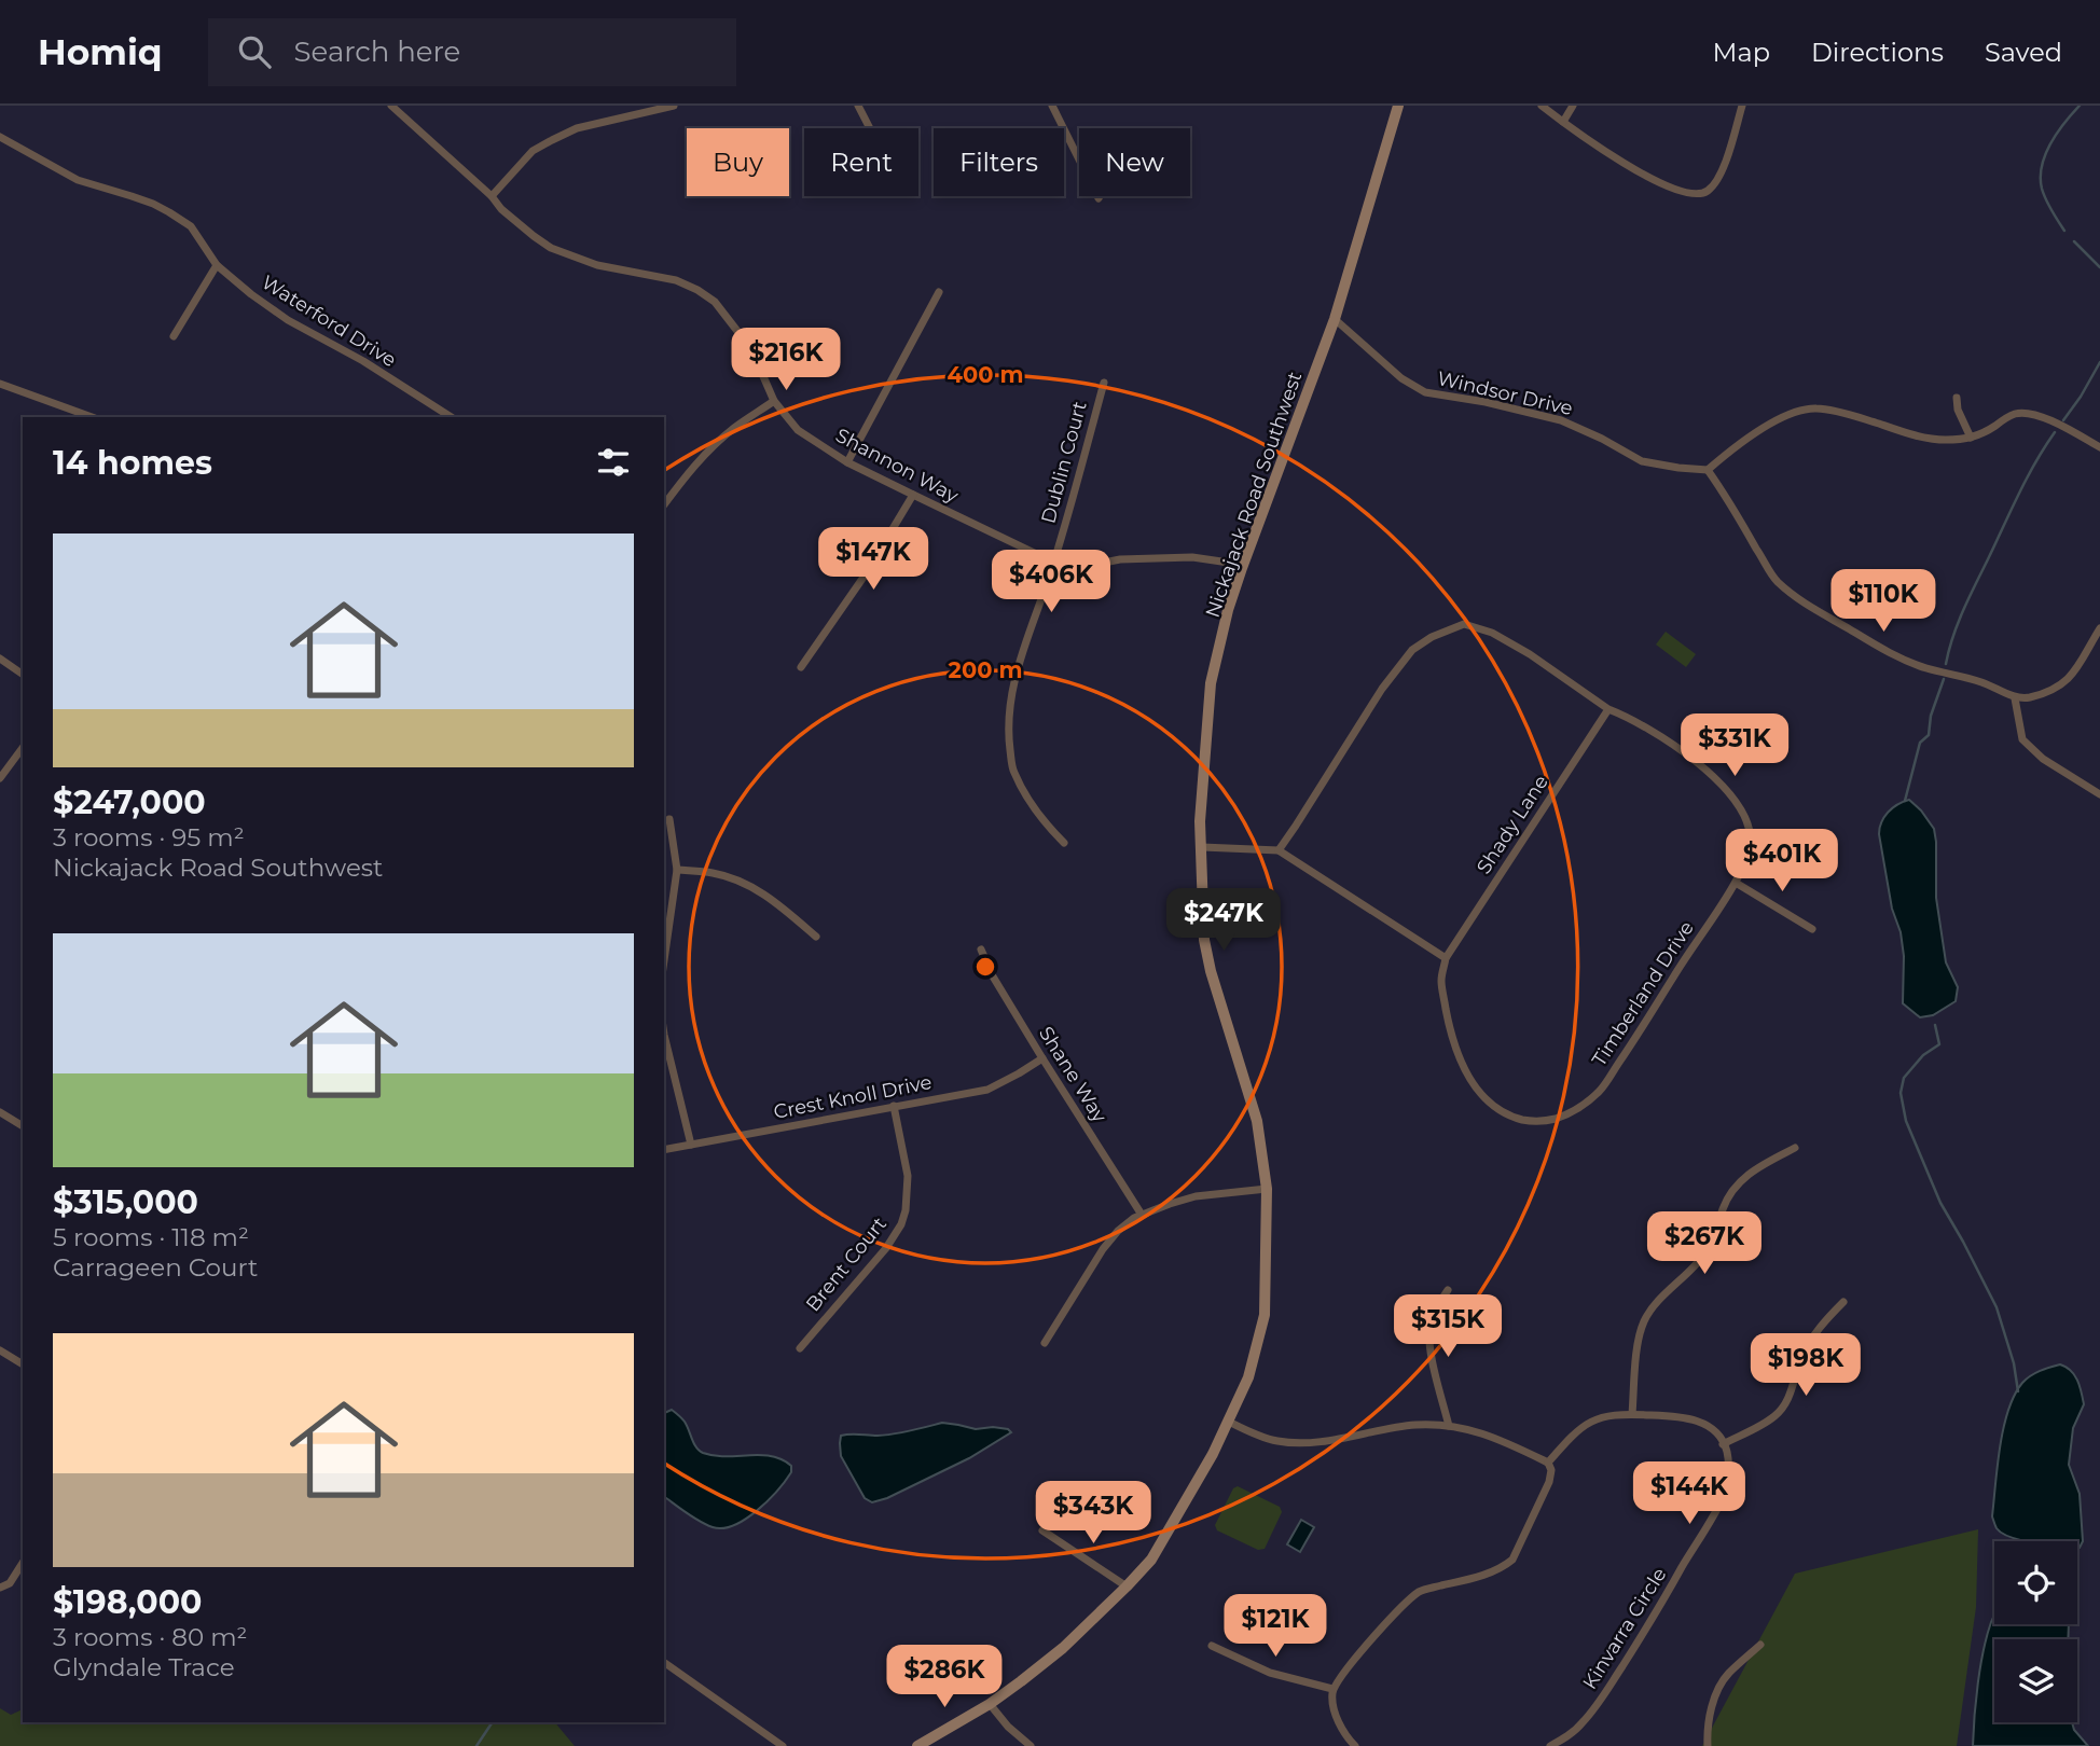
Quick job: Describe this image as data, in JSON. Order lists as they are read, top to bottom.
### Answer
{
  "streets": {
    "street": [
      "Waterford Drive",
      "Windsor Drive",
      "Dublin Court",
      "Shannon Way",
      "Nickajack Road Southwest",
      "Shady Lane",
      "Timberland Drive",
      "Shane Way",
      "Crest Knoll Drive",
      "Brent Court",
      "Kinvarra Circle"
    ]
  },
  "crossings": [
    ["Windsor Drive", "Nickajack Road Southwest"],
    ["Dublin Court", "Shannon Way"],
    ["Shannon Way", "Nickajack Road Southwest"],
    ["Shady Lane", "Timberland Drive"],
    ["Shane Way", "Crest Knoll Drive"],
    ["Crest Knoll Drive", "Brent Court"]
  ],
  "page": {
    "header": "Homiq",
    "search": "Search here",
    "nav": ["Map", "Directions", "Saved"],
    "chip": [
      "Buy",
      "Rent",
      "Filters",
      "New"
    ],
    "price": [
      "$216K",
      "$147K",
      "$406K",
      "$110K",
      "$331K",
      "$401K",
      "$247K",
      "$267K",
      "$315K",
      "$198K",
      "$144K",
      "$343K",
      "$121K",
      "$286K"
    ],
    "heading": "14 homes",
    "list": [
      {
        "name": "$247,000",
        "note": "3 rooms · 95 m² · Nickajack Road Southwest"
      },
      {
        "name": "$315,000",
        "note": "5 rooms · 118 m² · Carrageen Court"
      },
      {
        "name": "$198,000",
        "note": "3 rooms · 80 m² · Glyndale Trace"
      }
    ]
  },
  "rings": ["400 m", "200 m"]
}
